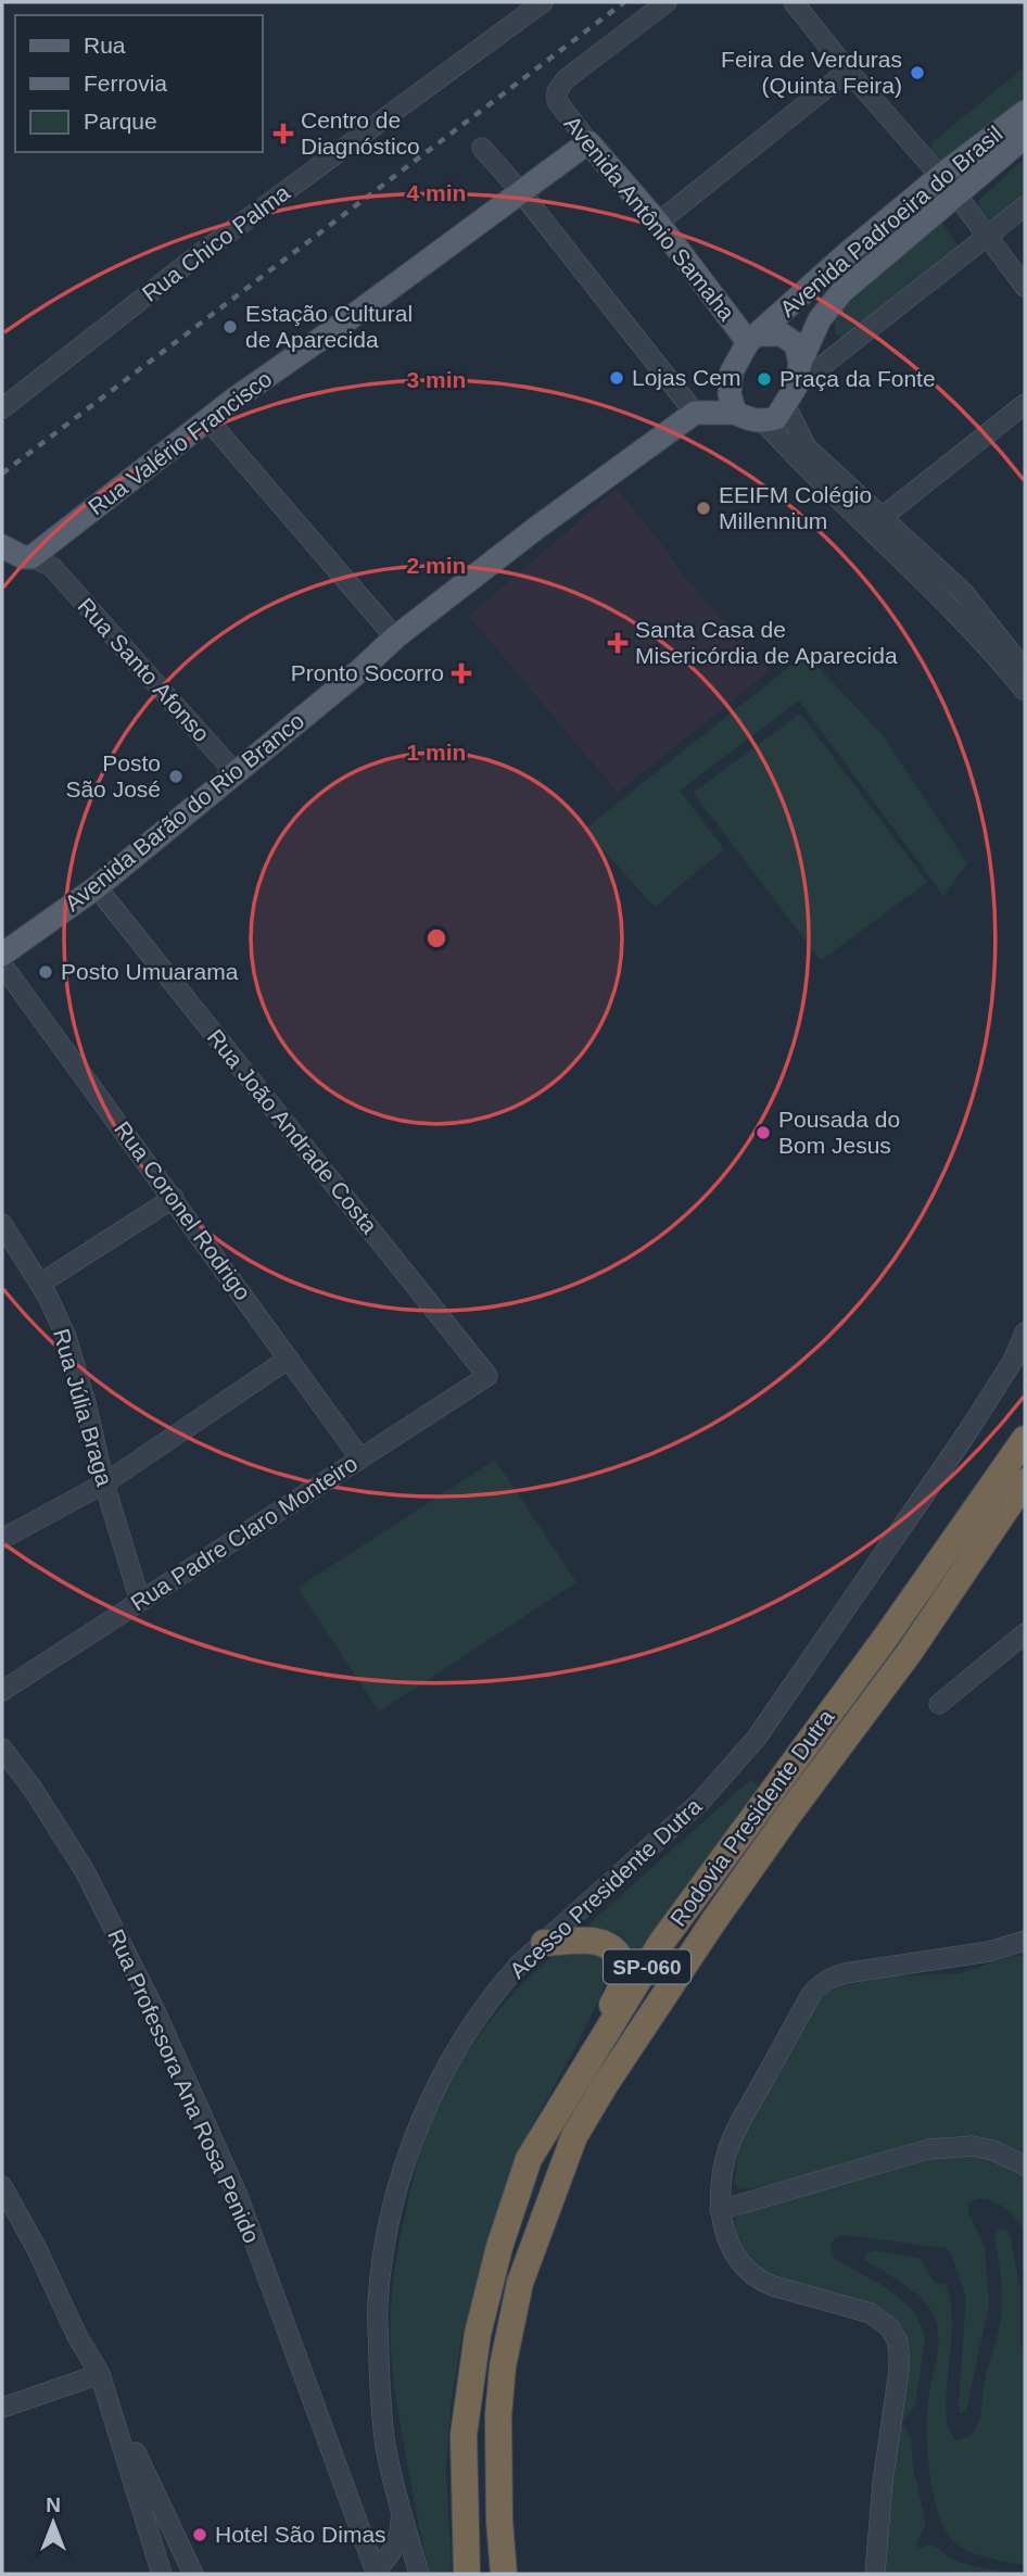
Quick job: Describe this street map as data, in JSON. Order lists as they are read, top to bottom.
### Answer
{
  "streets": {
    "highway": ["Rodovia Presidente Dutra", "SP-060"],
    "main road": [
      "Avenida Antônio Samaha",
      "Avenida Padroeira do Brasil",
      "Rua Valério Francisco",
      "Rua Santo Afonso",
      "Avenida Barão do Rio Branco"
    ],
    "street": [
      "Rua Chico Palma",
      "Rua João Andrade Costa",
      "Rua Coronel Rodrigo",
      "Rua Júlia Braga",
      "Rua Padre Claro Monteiro",
      "Acesso Presidente Dutra",
      "Rua Professora Ana Rosa Penido"
    ]
  },
  "crossings": [
    ["Avenida Antônio Samaha", "Avenida Padroeira do Brasil"],
    ["Avenida Antônio Samaha", "Rua Valério Francisco"],
    ["Rua Valério Francisco", "Rua Santo Afonso"],
    ["Rua Santo Afonso", "Avenida Barão do Rio Branco"],
    ["Avenida Barão do Rio Branco", "Rua João Andrade Costa"],
    ["Rua João Andrade Costa", "Rua Padre Claro Monteiro"],
    ["Rua Coronel Rodrigo", "Rua Padre Claro Monteiro"],
    ["Rua Júlia Braga", "Rua Padre Claro Monteiro"]
  ],
  "places": {
    "other": [
      "Feira de Verduras (Quinta Feira)",
      "Estação Cultural de Aparecida",
      "Lojas Cem",
      "Praça da Fonte",
      "EEIFM Colégio Millennium",
      "Posto São José",
      "Posto Umuarama",
      "Pousada do Bom Jesus",
      "Hotel São Dimas"
    ],
    "health": ["Centro de Diagnóstico", "Santa Casa de Misericórdia de Aparecida", "Pronto Socorro"]
  },
  "legend": ["Rua", "Ferrovia", "Parque"],
  "north": "top",
  "rings": [
    "4 min",
    "3 min",
    "2 min",
    "1 min"
  ]
}
